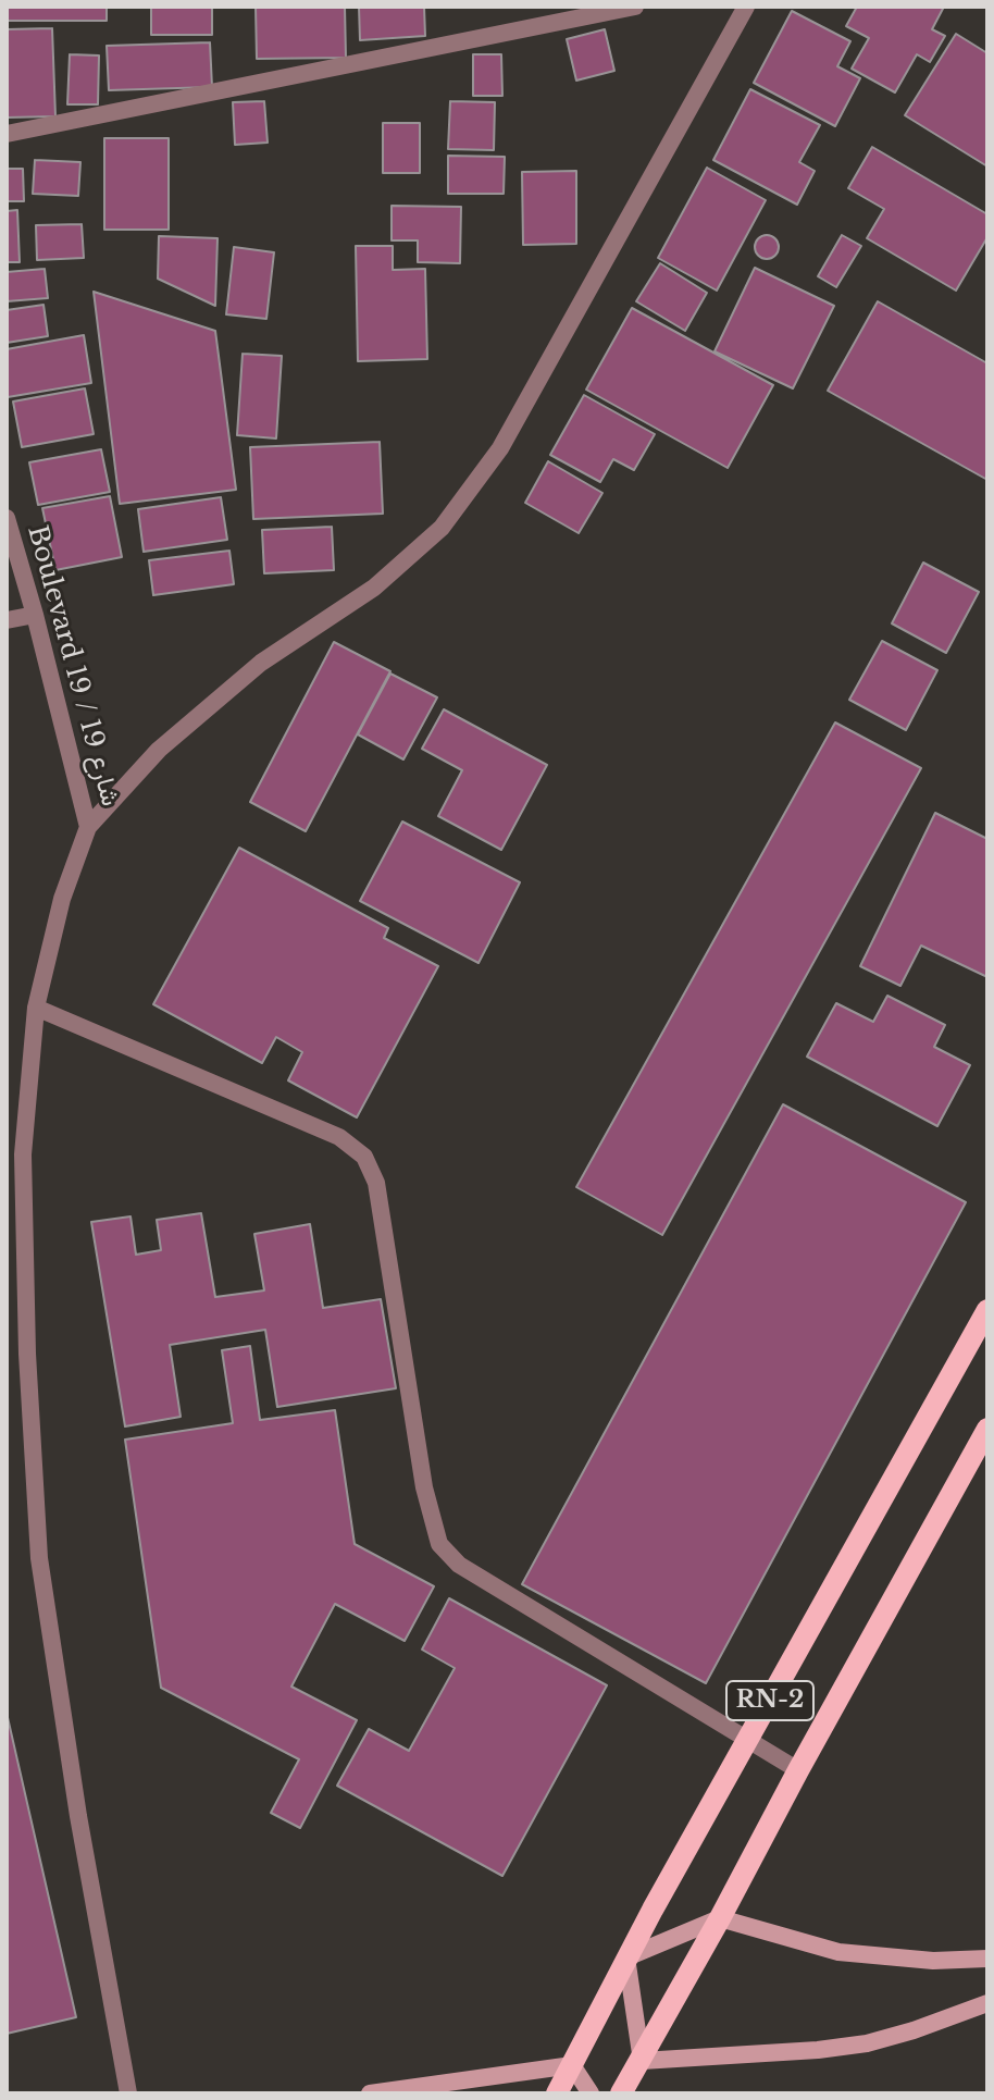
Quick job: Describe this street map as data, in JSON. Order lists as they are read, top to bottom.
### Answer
{
  "streets": {
    "main road": ["RN-2"],
    "street": ["Boulevard 19 / شارع 19"]
  }
}
